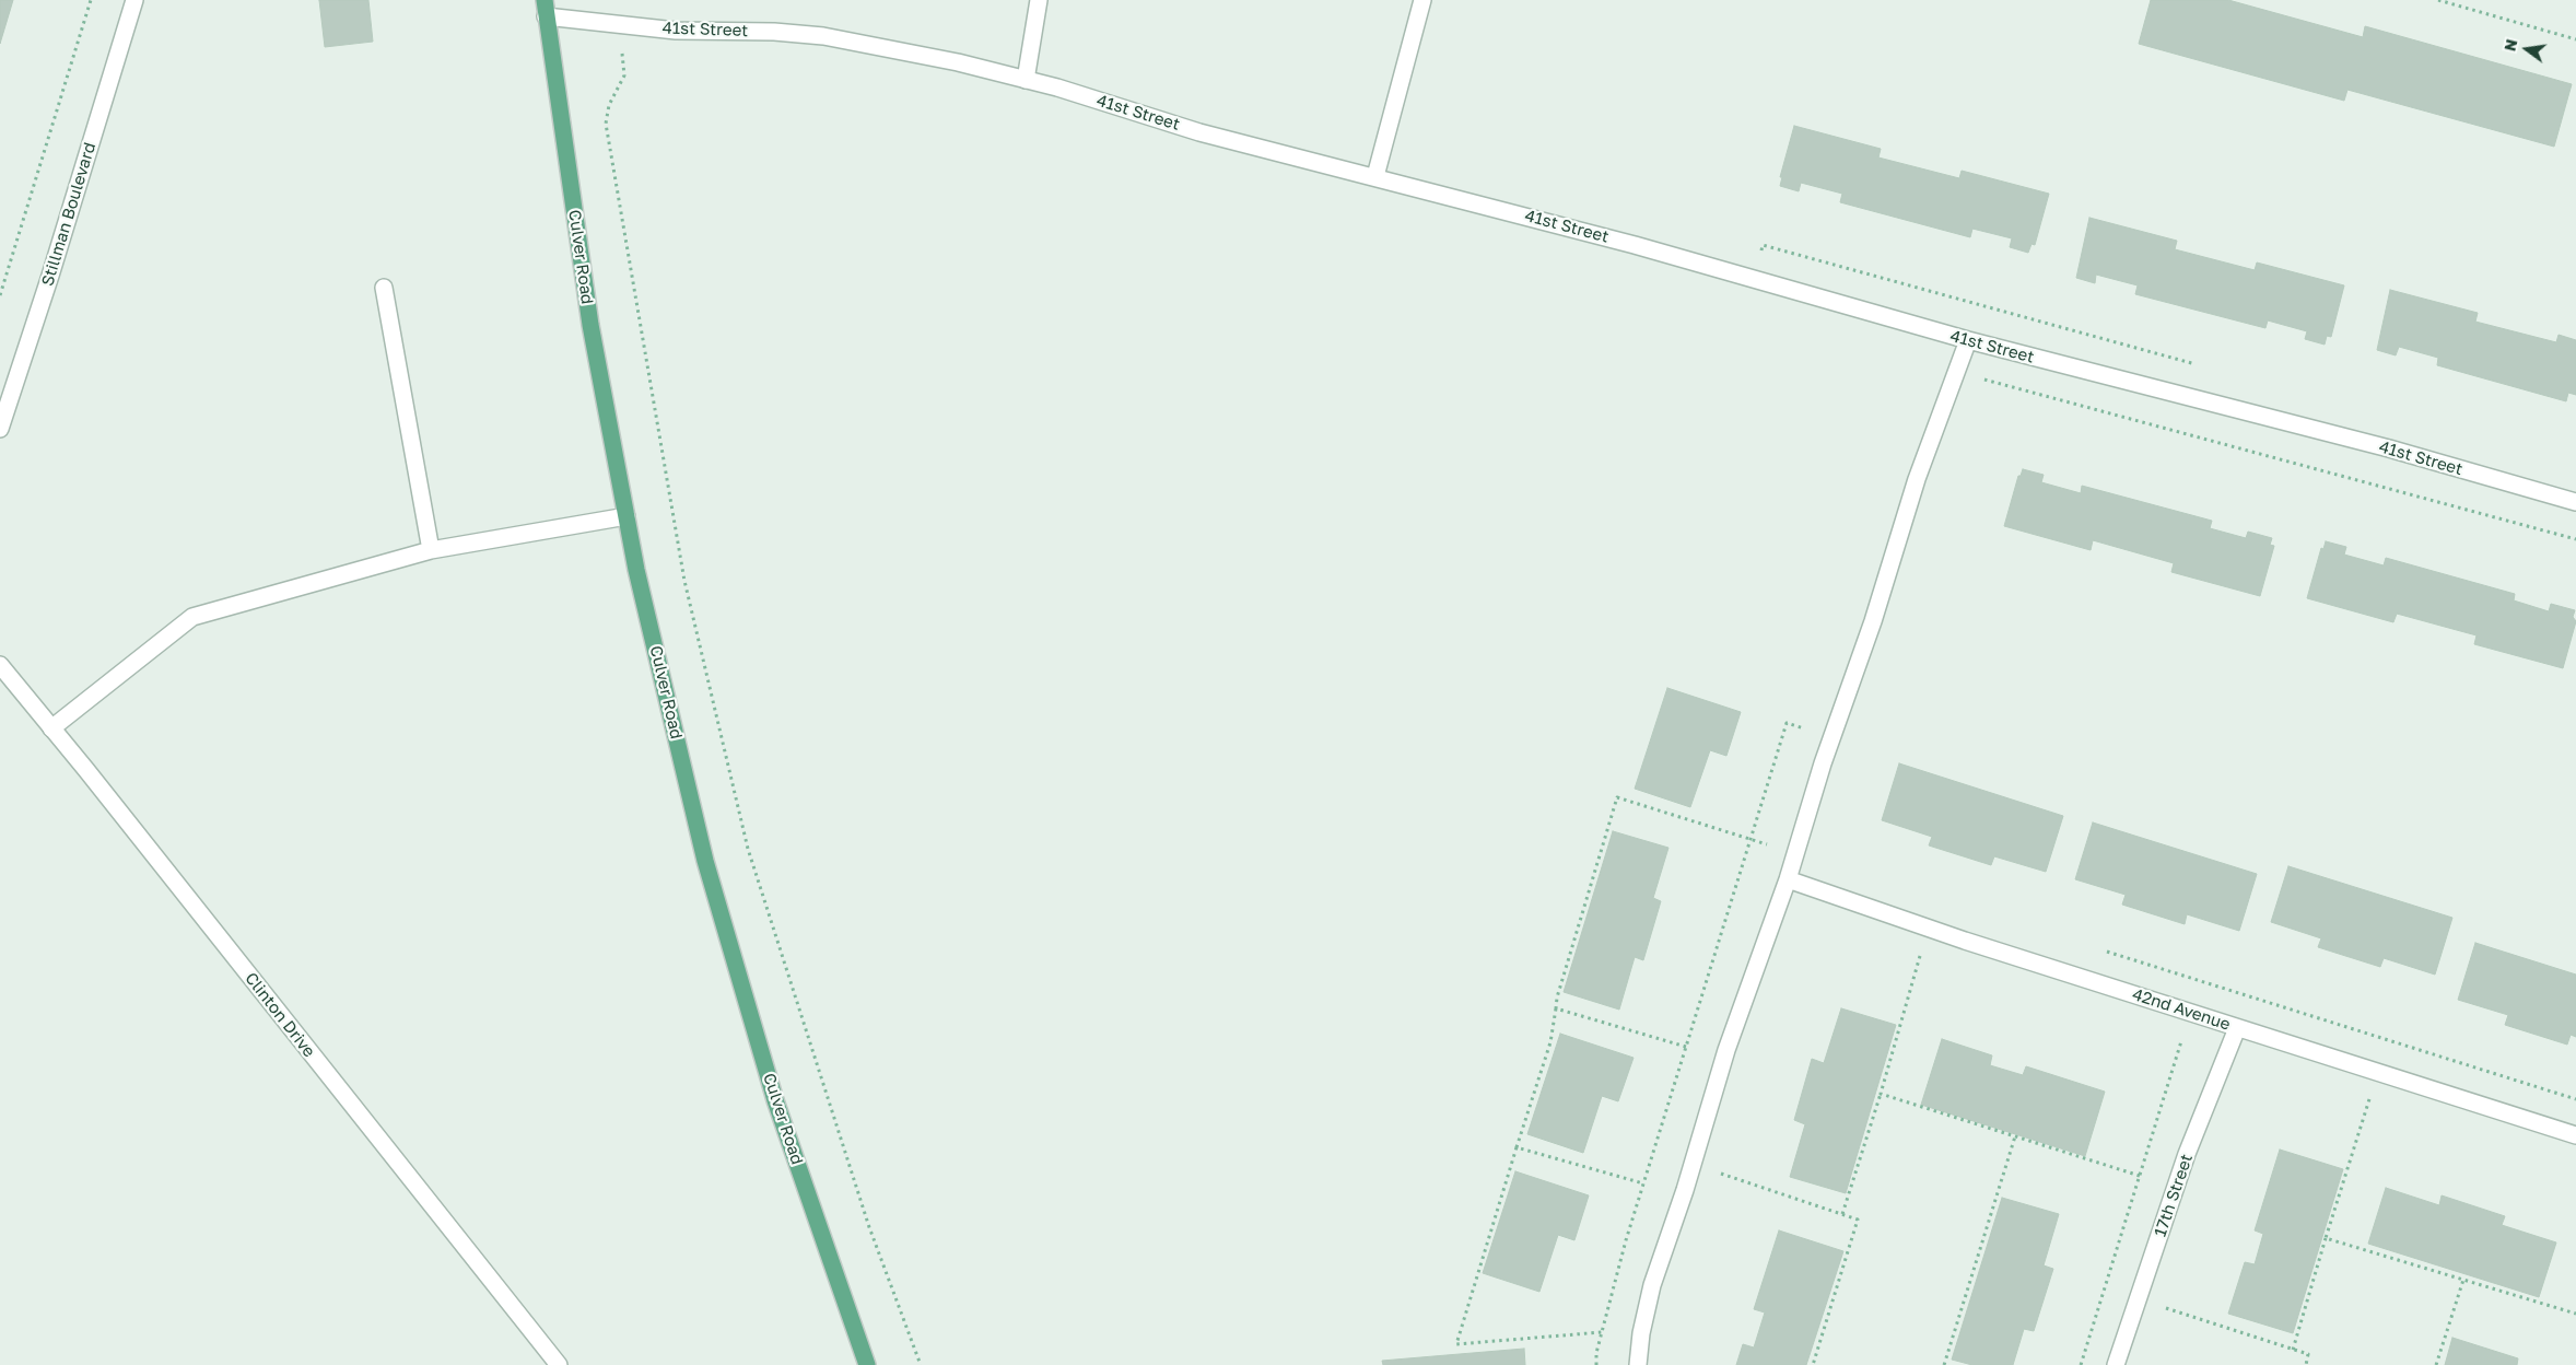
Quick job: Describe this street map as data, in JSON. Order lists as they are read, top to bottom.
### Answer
{
  "streets": {
    "main road": ["Culver Road"],
    "street": [
      "41st Street",
      "Stillman Boulevard",
      "42nd Avenue",
      "Clinton Drive",
      "17th Street"
    ]
  },
  "crossings": [
    ["41st Street", "Culver Road"],
    ["42nd Avenue", "17th Street"]
  ],
  "north": "left"
}
